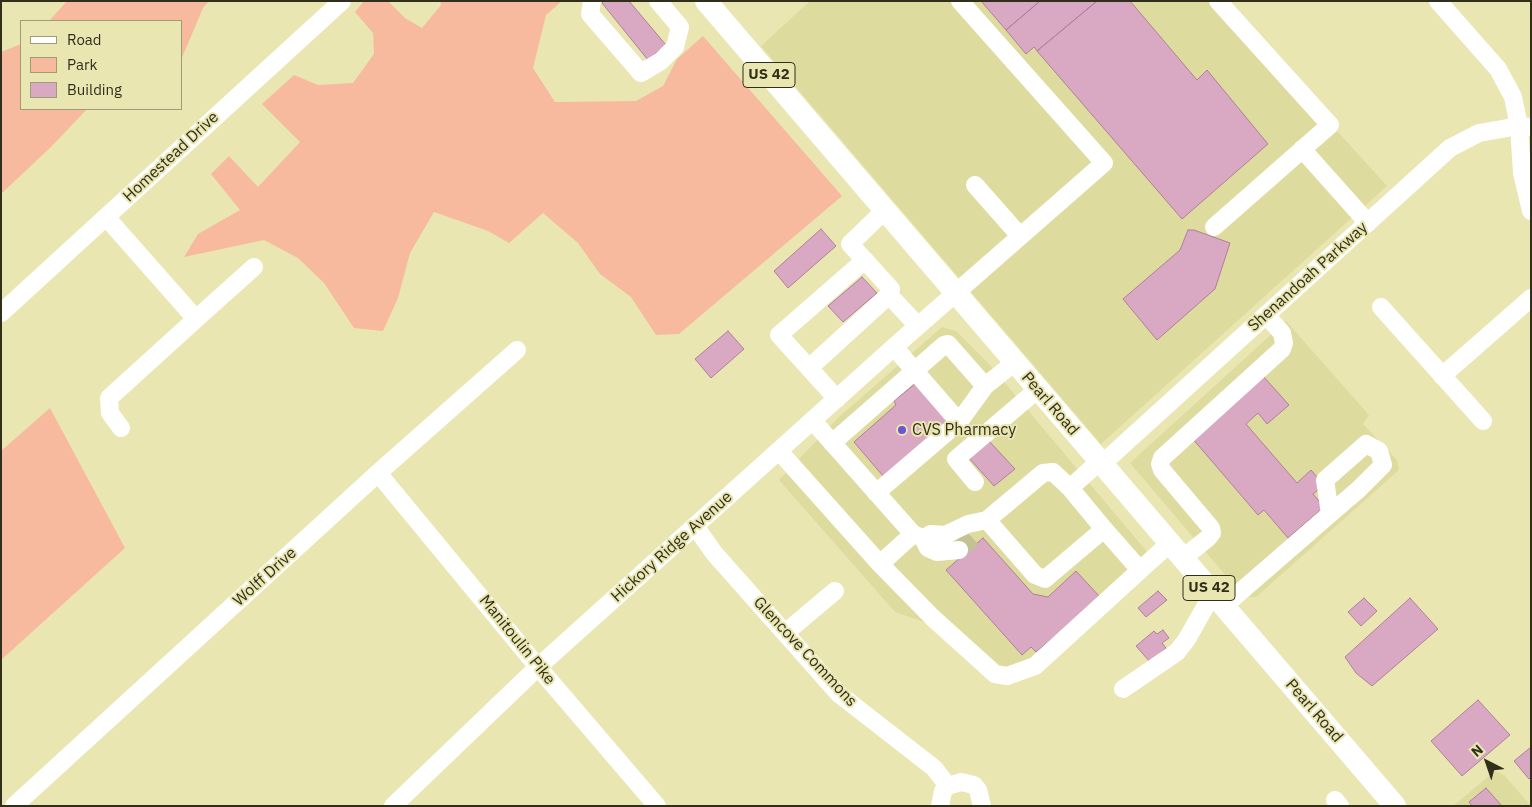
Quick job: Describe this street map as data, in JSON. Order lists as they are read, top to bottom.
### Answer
{
  "streets": {
    "main road": ["US 42", "Pearl Road"],
    "street": [
      "Homestead Drive",
      "Shenandoah Parkway",
      "Hickory Ridge Avenue",
      "Wolff Drive",
      "Manitoulin Pike",
      "Glencove Commons"
    ]
  },
  "crossings": [
    ["Shenandoah Parkway", "Pearl Road"],
    ["Pearl Road", "Hickory Ridge Avenue"],
    ["Hickory Ridge Avenue", "Manitoulin Pike"],
    ["Hickory Ridge Avenue", "Glencove Commons"],
    ["Wolff Drive", "Manitoulin Pike"]
  ],
  "places": ["CVS Pharmacy"],
  "legend": ["Road", "Park", "Building"],
  "north": "top left"
}
